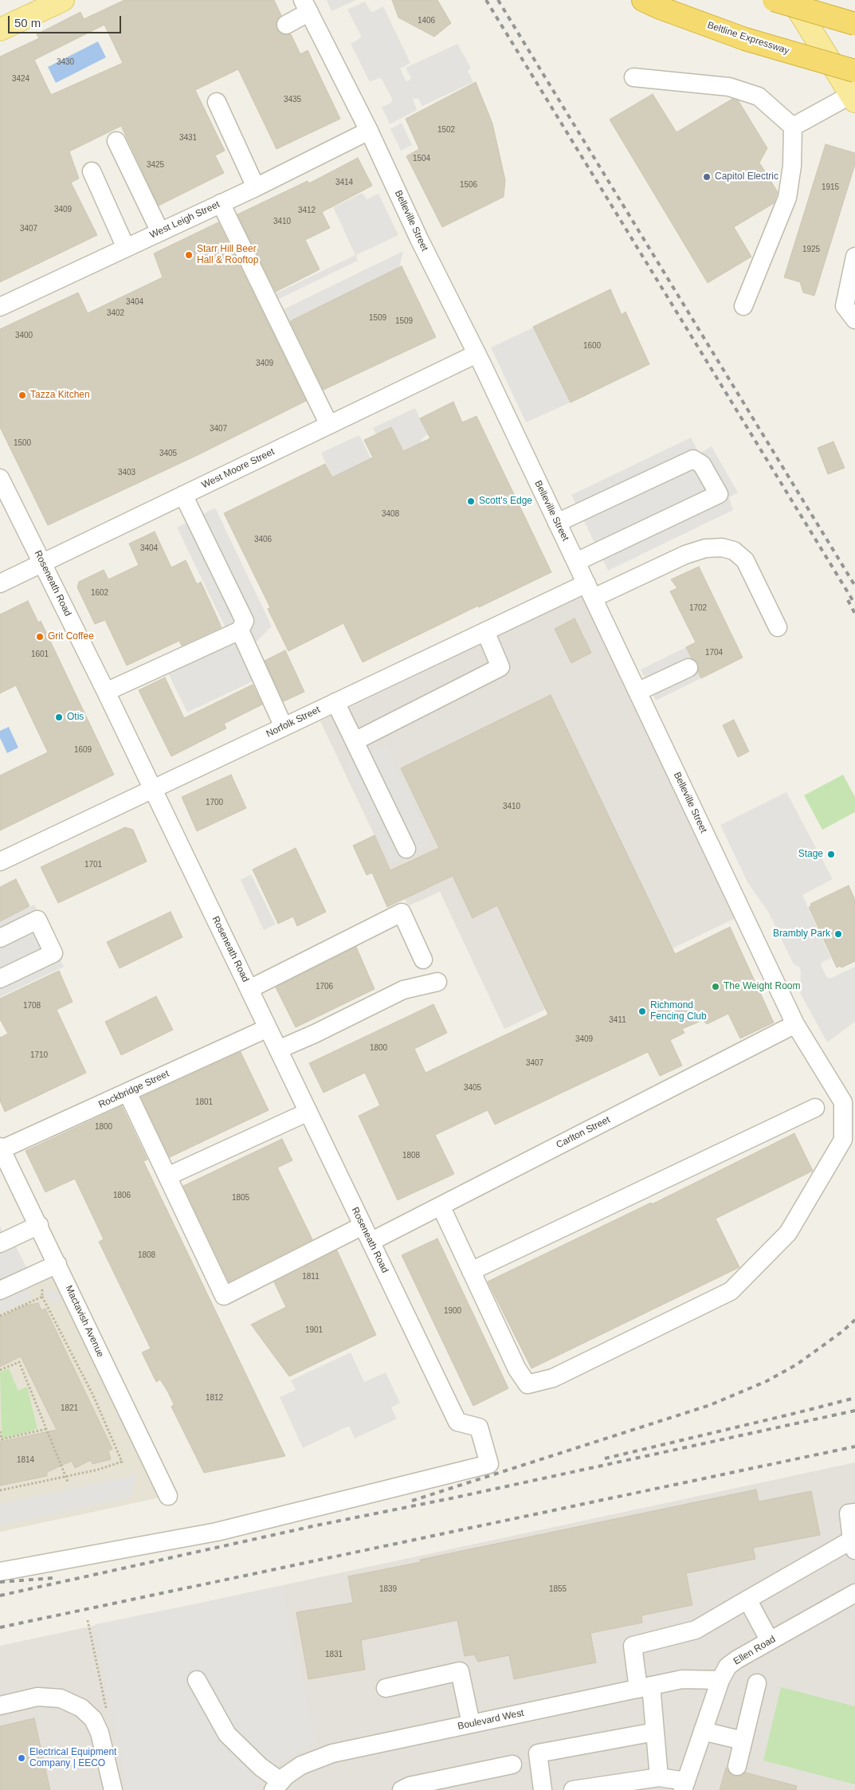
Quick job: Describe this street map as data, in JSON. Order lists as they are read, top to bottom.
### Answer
{
  "streets": {
    "highway": ["Beltline Expressway"],
    "street": [
      "West Leigh Street",
      "Belleville Street",
      "West Moore Street",
      "Roseneath Road",
      "Norfolk Street",
      "Rockbridge Street",
      "Carlton Street",
      "Mactavish Avenue",
      "Ellen Road",
      "Boulevard West"
    ]
  },
  "crossings": [
    ["West Leigh Street", "Belleville Street"],
    ["Belleville Street", "West Moore Street"],
    ["Belleville Street", "Norfolk Street"],
    ["Belleville Street", "Carlton Street"],
    ["West Moore Street", "Roseneath Road"],
    ["Roseneath Road", "Norfolk Street"],
    ["Roseneath Road", "Rockbridge Street"],
    ["Roseneath Road", "Carlton Street"],
    ["Rockbridge Street", "Mactavish Avenue"],
    ["Ellen Road", "Boulevard West"]
  ],
  "places": [
    "Capitol Electric",
    "Starr Hill Beer Hall & Rooftop",
    "Tazza Kitchen",
    "Scott's Edge",
    "Grit Coffee",
    "Otis",
    "Stage",
    "Brambly Park",
    "The Weight Room",
    "Richmond Fencing Club",
    "Electrical Equipment Company | EECO"
  ],
  "house_numbers": [
    "1406",
    "3430",
    "3424",
    "3435",
    "1502",
    "3431",
    "1504",
    "3425",
    "3414",
    "1506",
    "1915",
    "3409",
    "3412",
    "3410",
    "3407",
    "1925",
    "3404",
    "3402",
    "1509",
    "1509",
    "3400",
    "1600",
    "3409",
    "3407",
    "1500",
    "3405",
    "3403",
    "3408",
    "3406",
    "3404",
    "1602",
    "1702",
    "1704",
    "1601",
    "1609",
    "1700",
    "3410",
    "1701",
    "1706",
    "1708",
    "3411",
    "3409",
    "1800",
    "1710",
    "3407",
    "3405",
    "1801",
    "1800",
    "1808",
    "1806",
    "1805",
    "1808",
    "1811",
    "1900",
    "1901",
    "1812",
    "1821",
    "1814",
    "1839",
    "1855",
    "1831"
  ],
  "scale_bar": "50 m"
}
